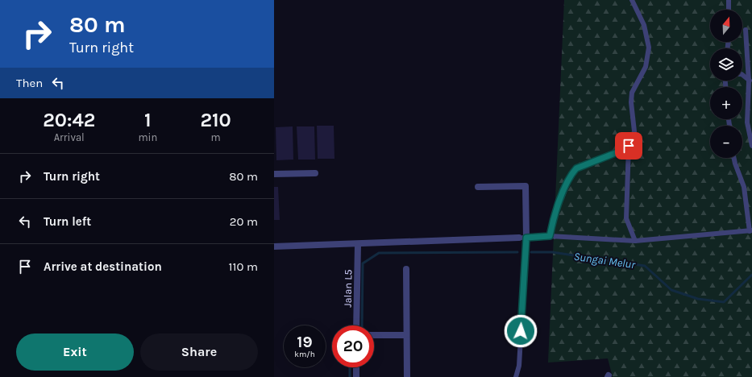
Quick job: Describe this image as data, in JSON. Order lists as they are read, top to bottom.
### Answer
{
  "streets": {
    "street": ["Jalan L5"]
  },
  "water": ["Sungai Melur"],
  "north": "top",
  "page": {
    "turn": ["80 m", "Turn right"],
    "map_buttons": ["+", "−"],
    "then": "Then",
    "eta": [
      "20:42",
      "Arrival",
      "1",
      "min",
      "210",
      "m"
    ],
    "list": [
      {
        "name": "Turn right",
        "value": "80 m"
      },
      {
        "name": "Turn left",
        "value": "20 m"
      },
      {
        "name": "Arrive at destination",
        "value": "110 m"
      }
    ],
    "speed": "19 km/h",
    "limit": "20",
    "buttons": ["Exit", "Share"]
  }
}
